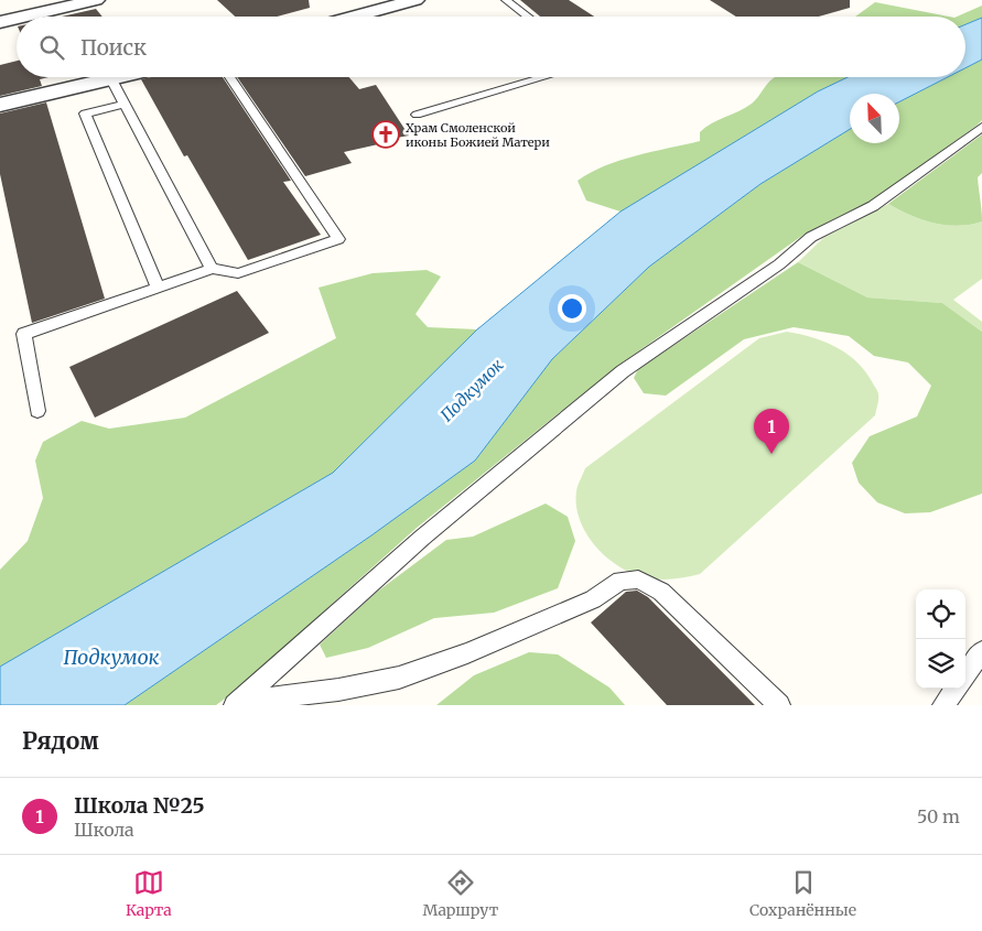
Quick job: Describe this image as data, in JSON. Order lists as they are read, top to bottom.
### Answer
{
  "water": ["Подкумок"],
  "places": {
    "church": ["Храм Смоленской иконы Божией Матери"]
  },
  "north": "top left",
  "page": {
    "search": "Поиск",
    "pins": "1",
    "heading": "Рядом",
    "list": [
      {
        "mark": "1",
        "name": "Школа №25",
        "note": "Школа",
        "value": "50 m"
      }
    ],
    "nav": ["Карта", "Маршрут", "Сохранённые"]
  }
}
